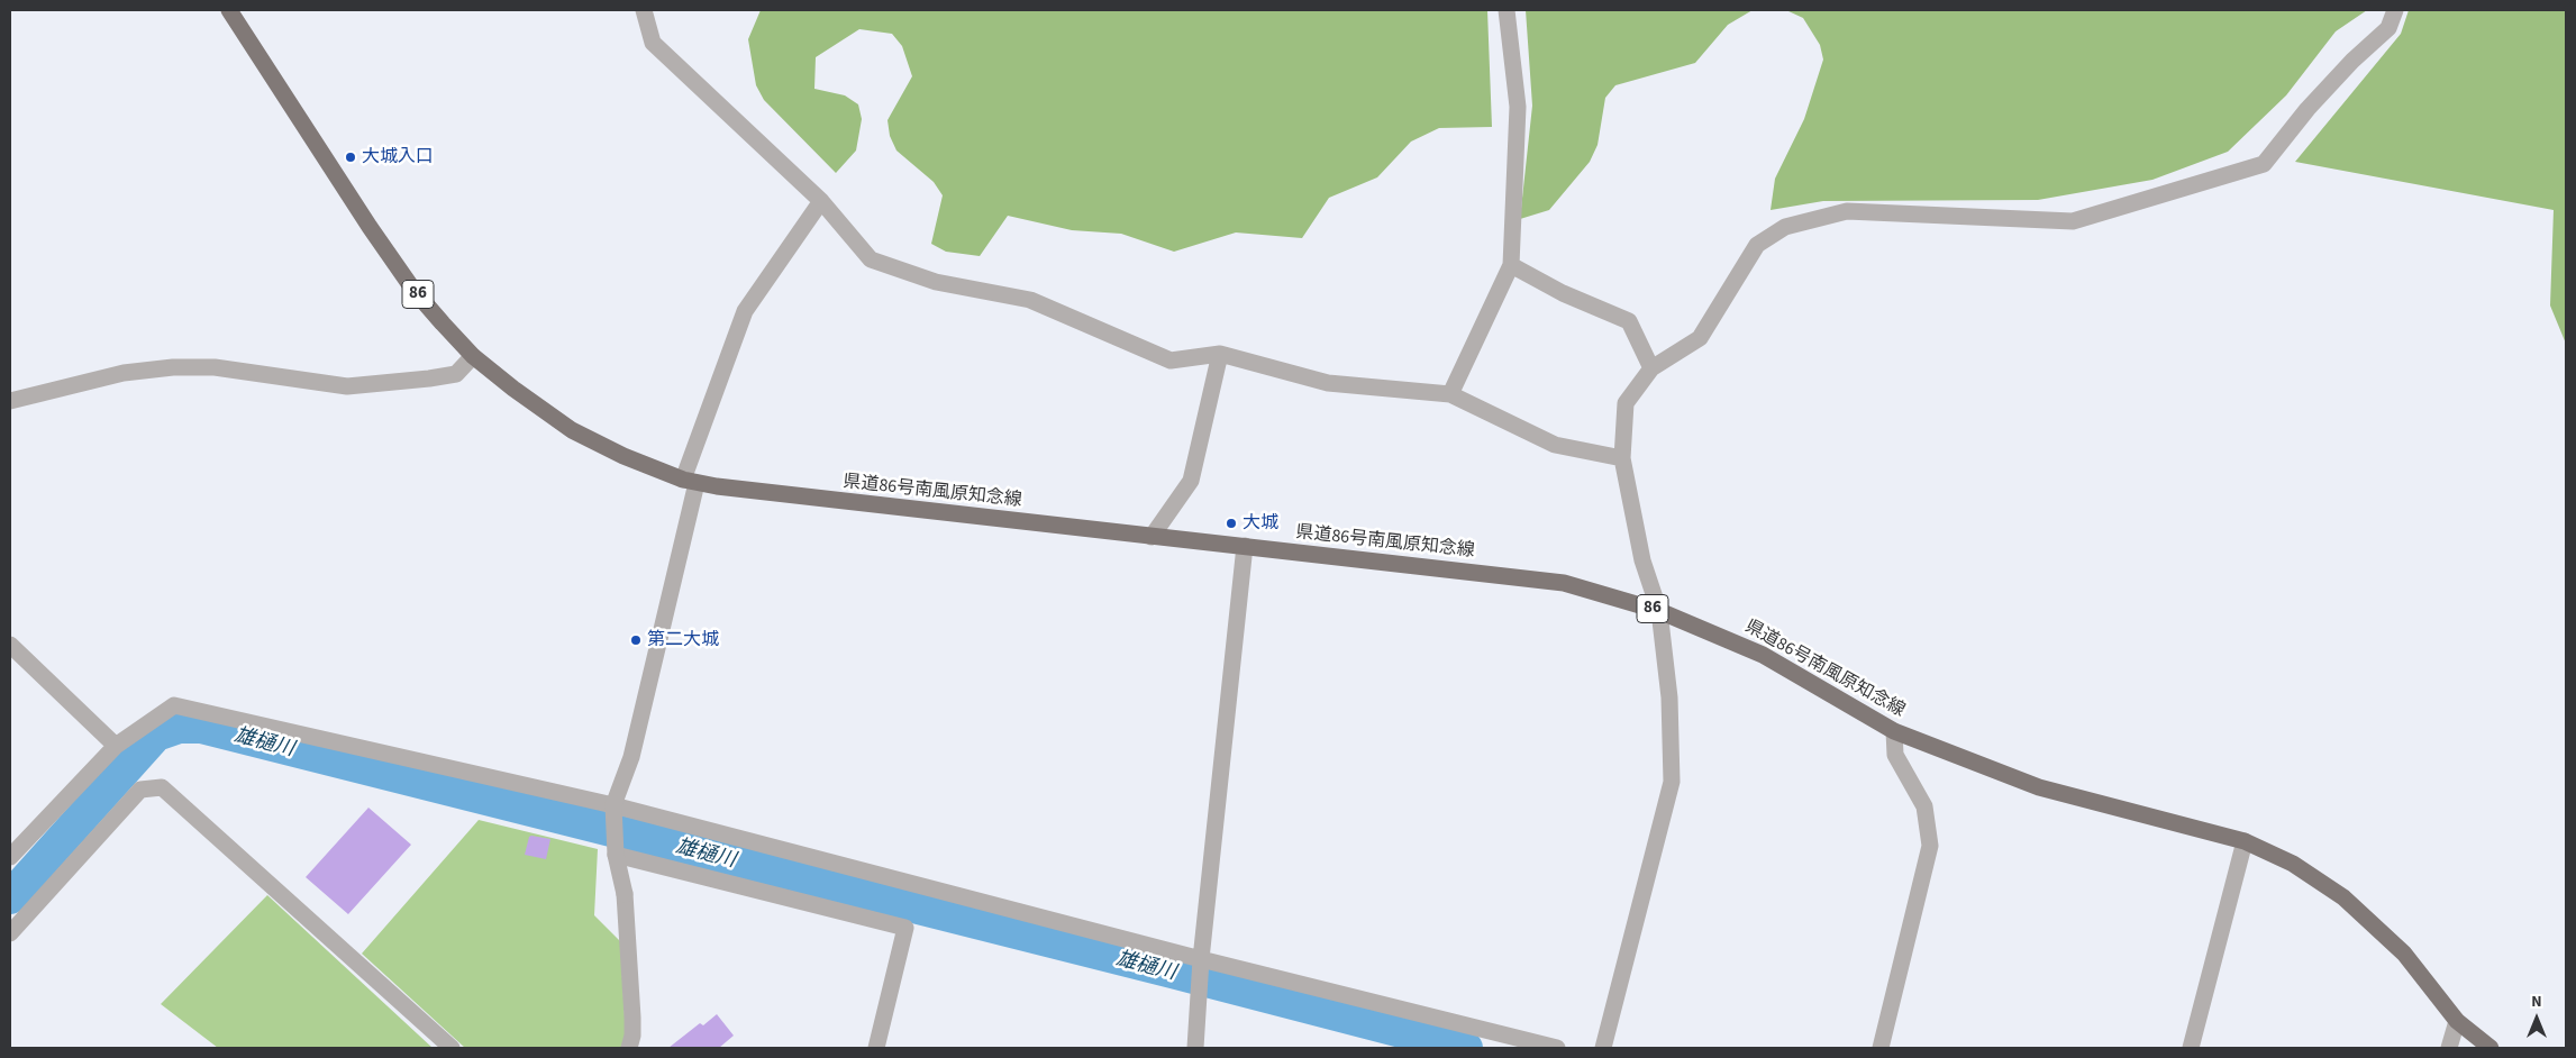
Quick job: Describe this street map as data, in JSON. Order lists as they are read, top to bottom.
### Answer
{
  "streets": {
    "main road": ["86", "県道86号南風原知念線"]
  },
  "water": ["雄樋川"],
  "places": ["大城入口", "大城", "第二大城"],
  "north": "top"
}
